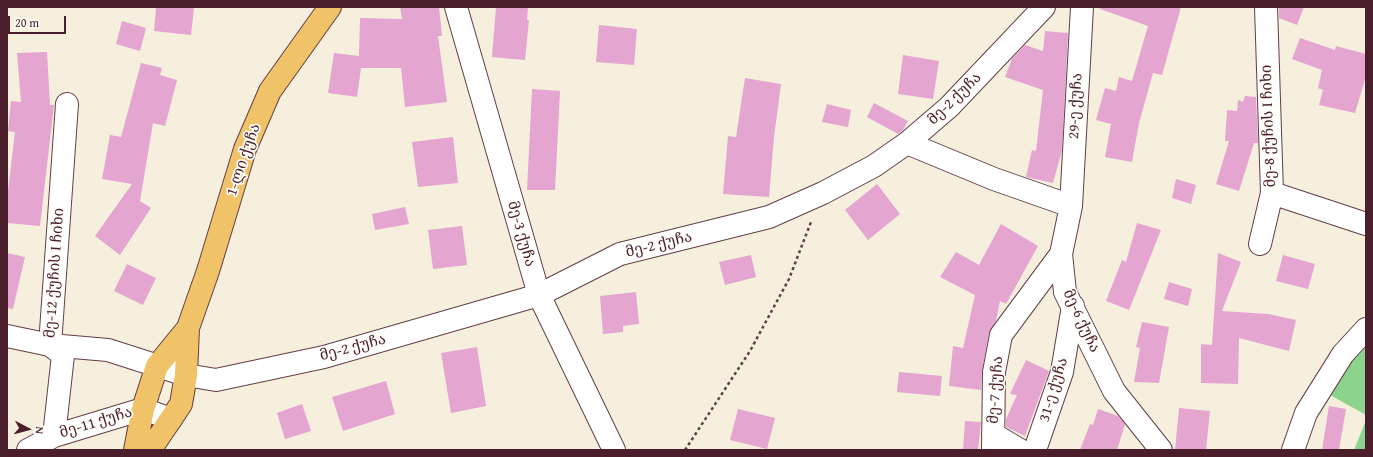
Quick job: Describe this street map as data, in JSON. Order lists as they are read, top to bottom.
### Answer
{
  "streets": {
    "main road": ["1-ლი ქუჩა"],
    "street": [
      "მე-2 ქუჩა",
      "29-ე ქუჩა",
      "მე-8 ქუჩის I ჩიხი",
      "მე-3 ქუჩა",
      "მე-12 ქუჩის I ჩიხი",
      "მე-6 ქუჩა",
      "მე-7 ქუჩა",
      "31-ე ქუჩა",
      "მე-11 ქუჩა"
    ]
  },
  "crossings": [
    ["მე-2 ქუჩა", "მე-3 ქუჩა"],
    ["29-ე ქუჩა", "მე-6 ქუჩა"],
    ["1-ლი ქუჩა", "მე-11 ქუჩა"],
    ["მე-12 ქუჩის I ჩიხი", "მე-11 ქუჩა"],
    ["მე-6 ქუჩა", "მე-7 ქუჩა"],
    ["მე-6 ქუჩა", "31-ე ქუჩა"]
  ],
  "scale_bar": "20 m",
  "north": "right"
}
